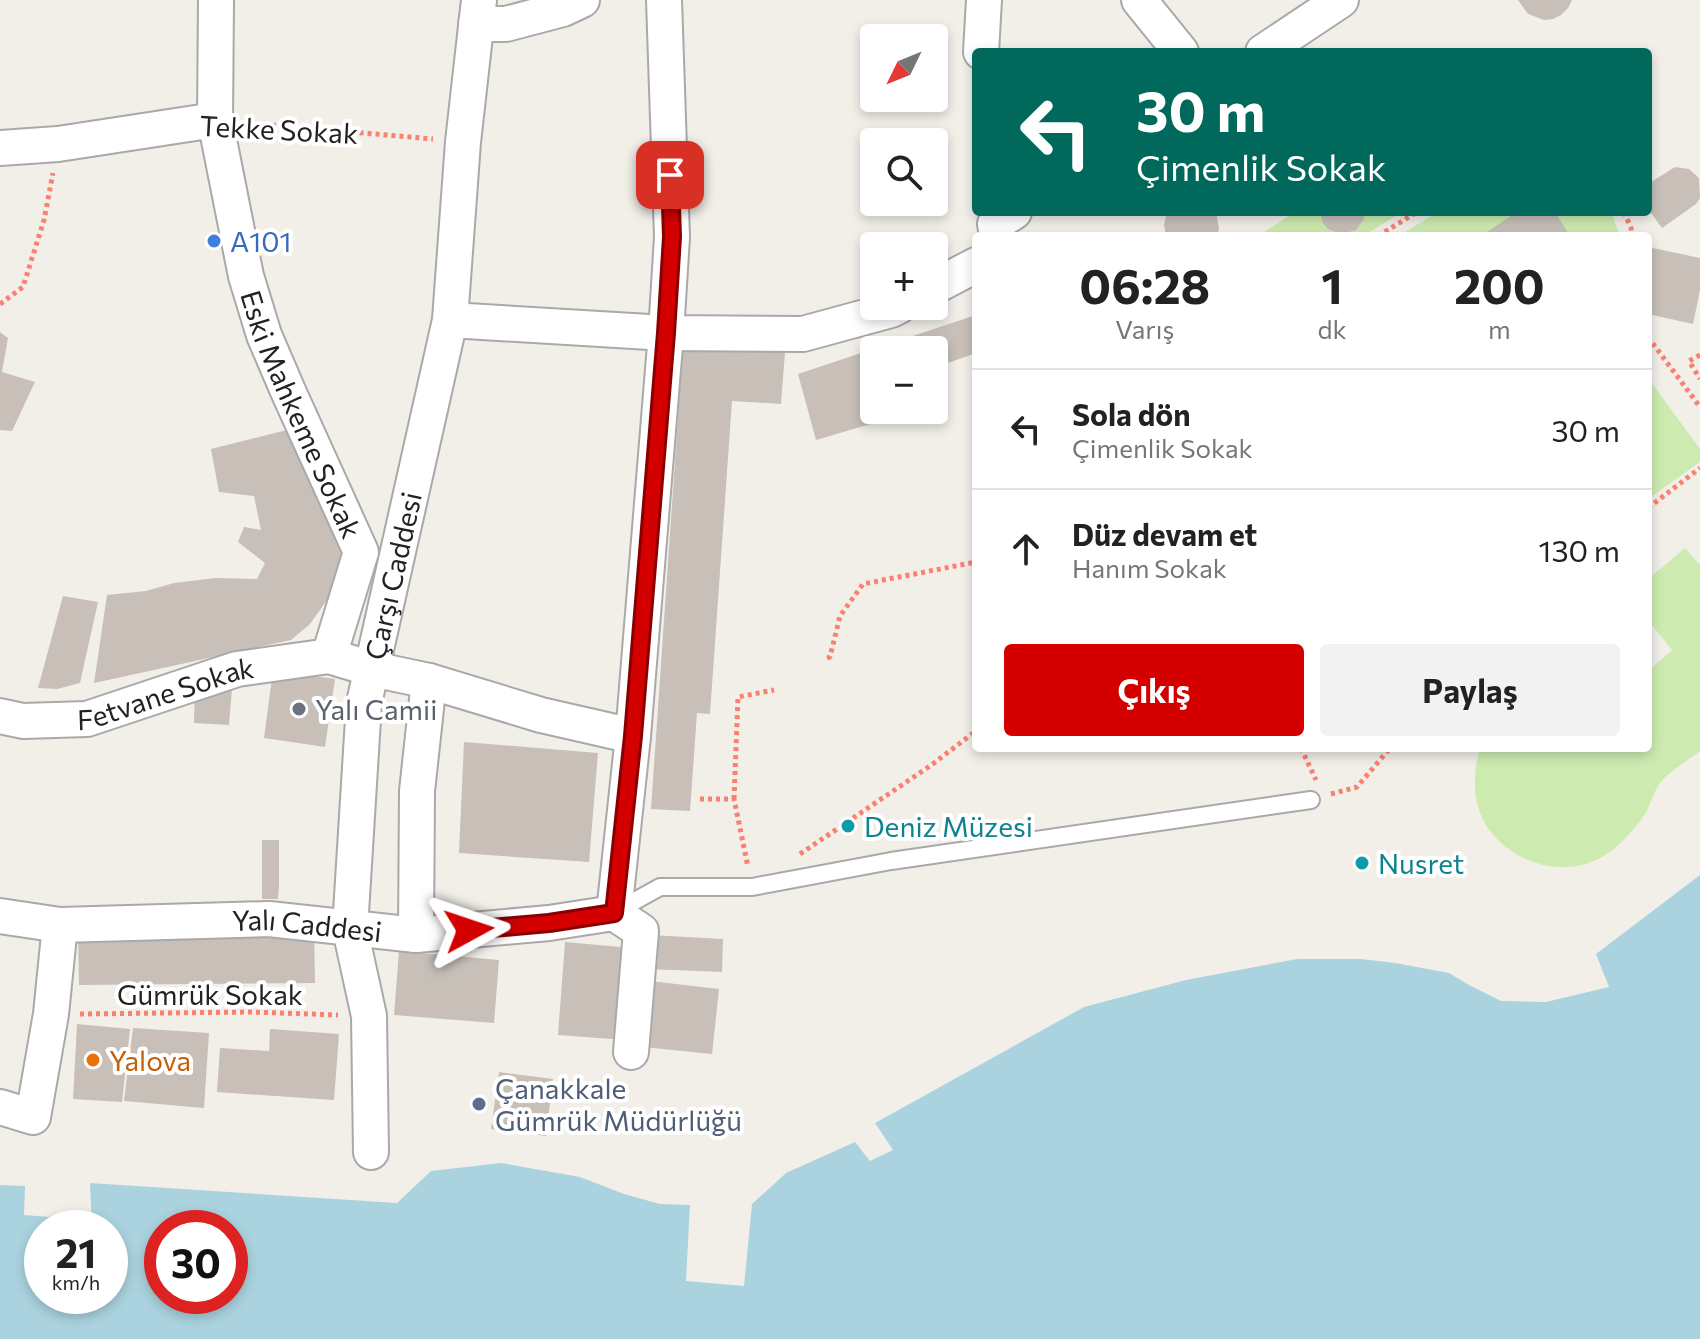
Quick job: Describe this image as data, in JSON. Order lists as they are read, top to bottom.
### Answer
{
  "streets": {
    "street": [
      "Tekke Sokak",
      "Eski Mahkeme Sokak",
      "Çarşı Caddesi",
      "Fetvane Sokak",
      "Yalı Caddesi"
    ],
    "path": ["Gümrük Sokak"]
  },
  "crossings": [
    ["Tekke Sokak", "Eski Mahkeme Sokak"],
    ["Tekke Sokak", "Çarşı Caddesi"],
    ["Eski Mahkeme Sokak", "Fetvane Sokak"],
    ["Çarşı Caddesi", "Yalı Caddesi"],
    ["Çarşı Caddesi", "Gümrük Sokak"]
  ],
  "places": [
    "A101",
    "Yalı Camii",
    "Deniz Müzesi",
    "Nusret",
    "Yalova",
    "Çanakkale Gümrük Müdürlüğü"
  ],
  "north": "bottom left",
  "page": {
    "map_buttons": ["+", "−"],
    "turn": ["30 m", "Çimenlik Sokak"],
    "eta": [
      "06:28",
      "Varış",
      "1",
      "dk",
      "200",
      "m"
    ],
    "list": [
      {
        "name": "Sola dön",
        "note": "Çimenlik Sokak",
        "value": "30 m"
      },
      {
        "name": "Düz devam et",
        "note": "Hanım Sokak",
        "value": "130 m"
      }
    ],
    "buttons": ["Çıkış", "Paylaş"],
    "speed": "21 km/h",
    "limit": "30"
  }
}
